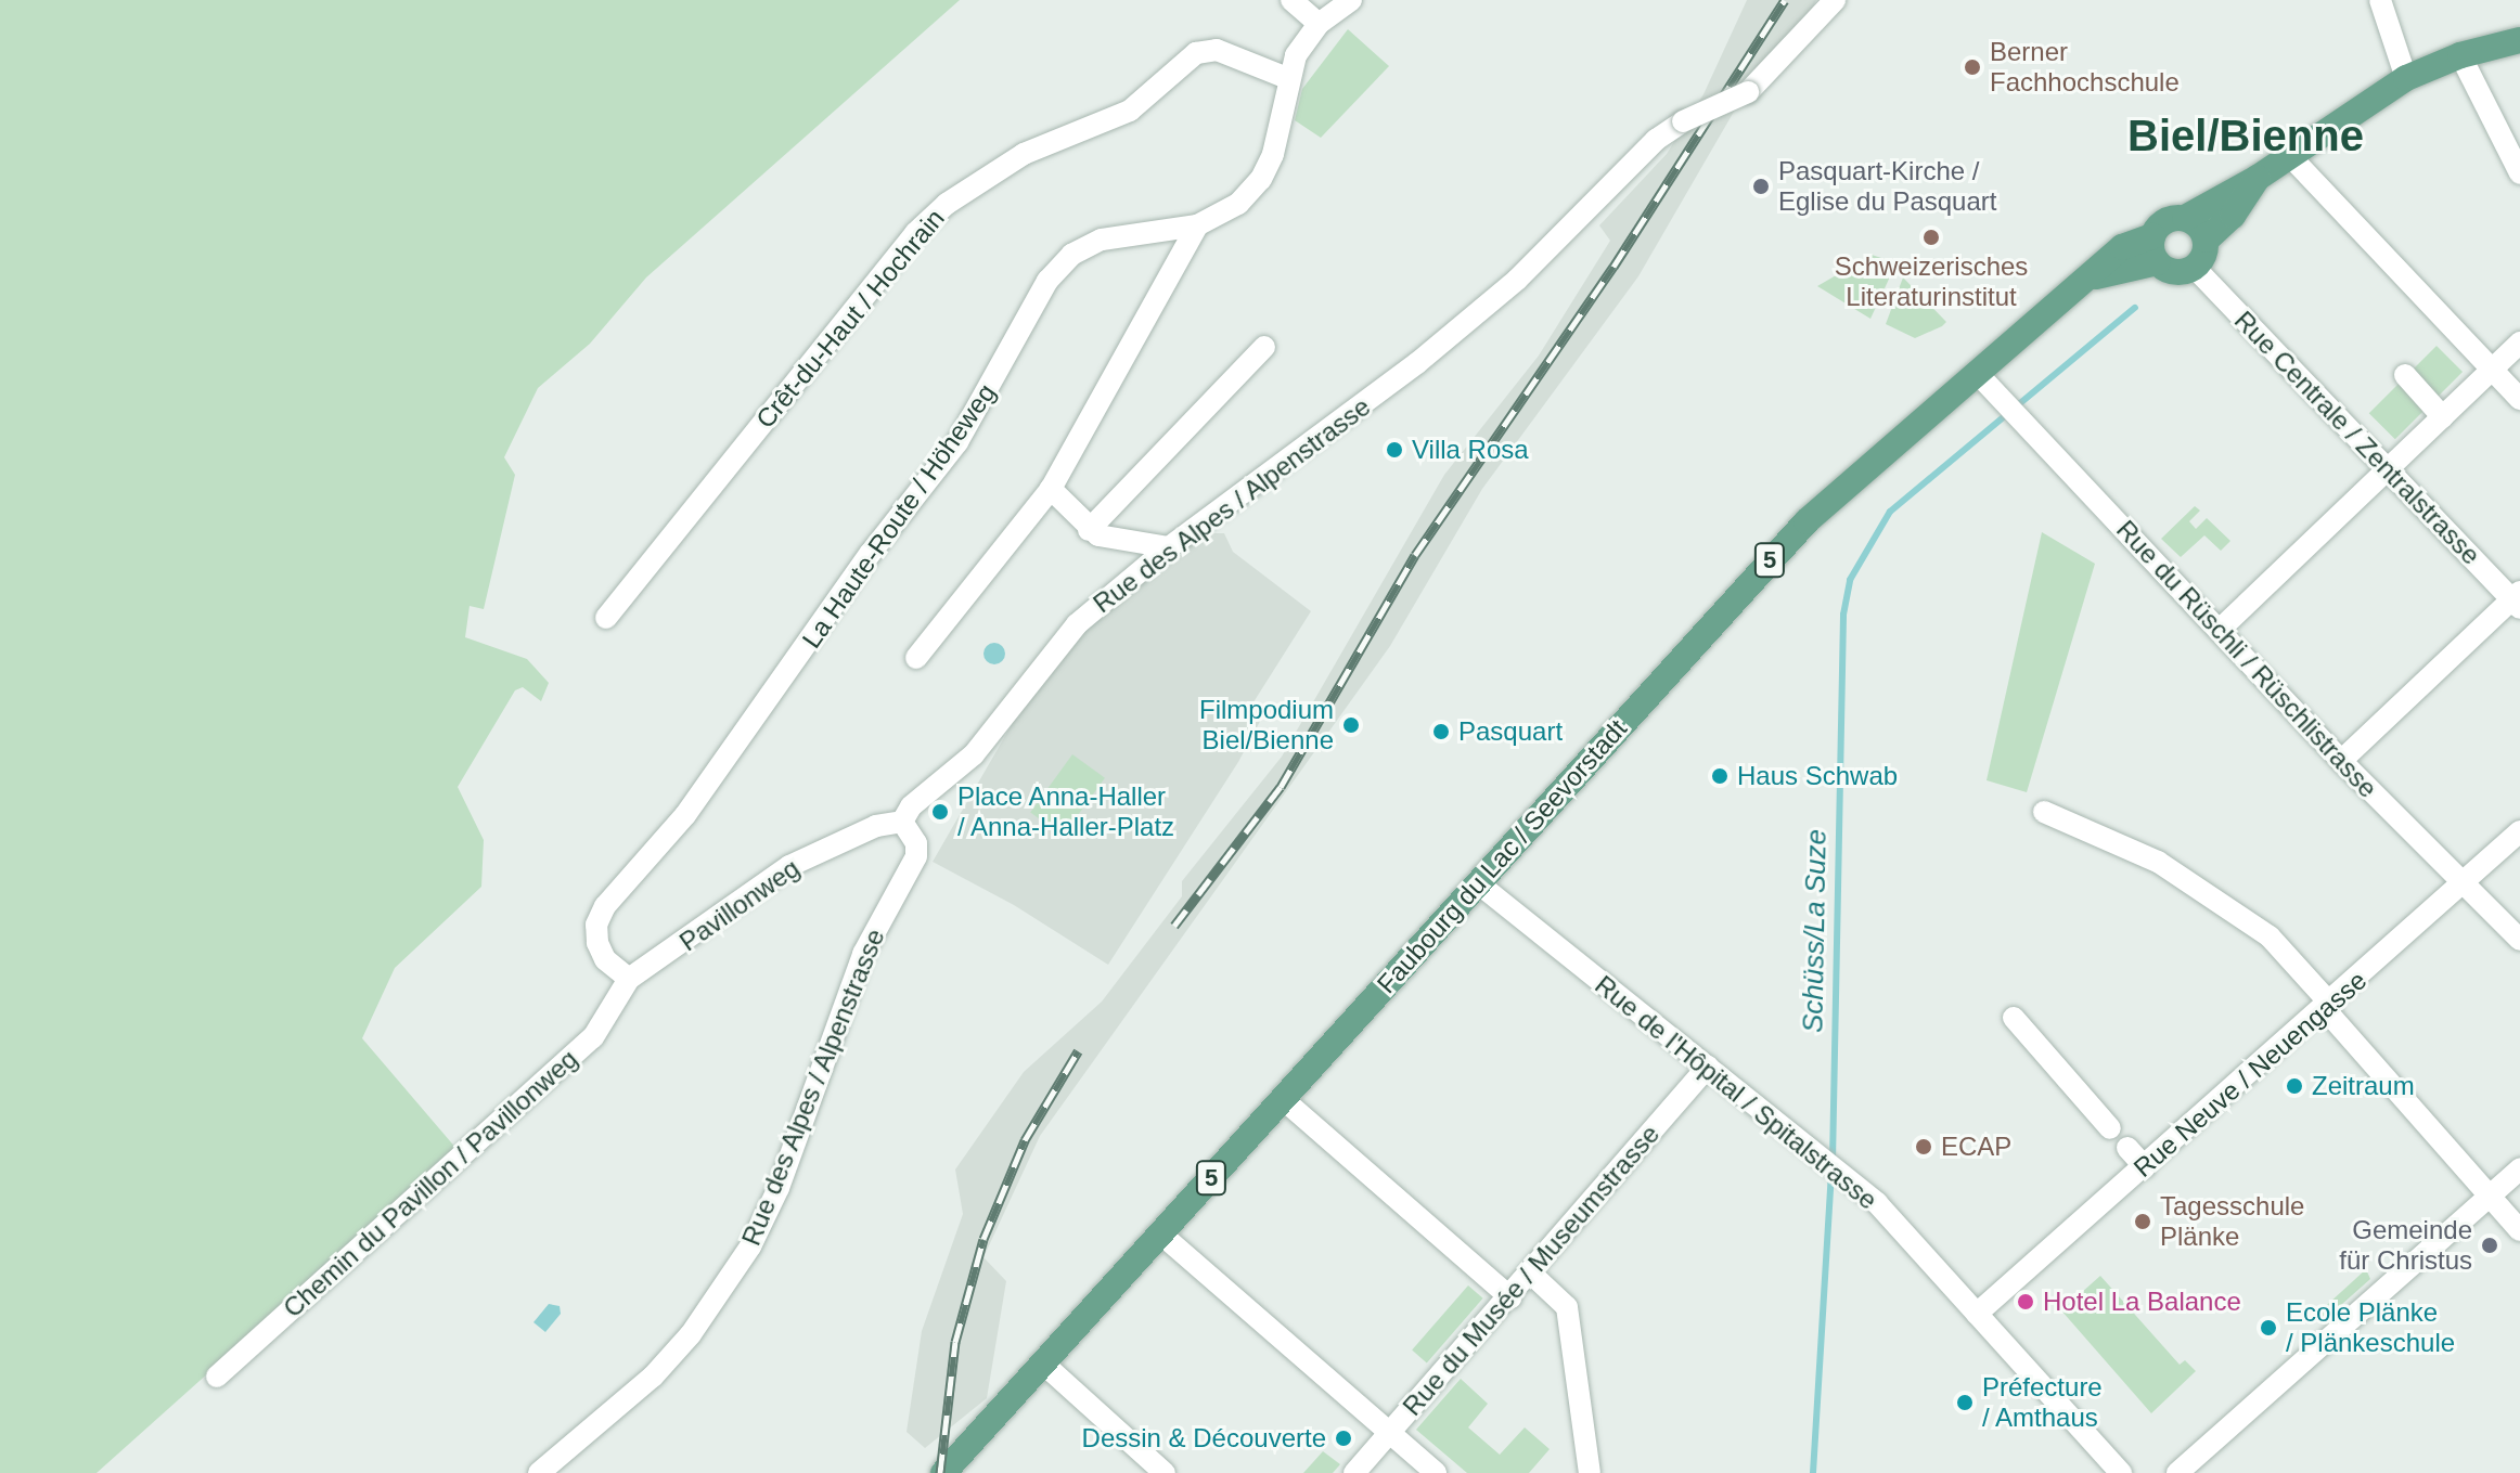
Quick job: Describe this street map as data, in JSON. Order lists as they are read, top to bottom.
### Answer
{
  "streets": {
    "main road": ["5", "Faubourg du Lac / Seevorstadt"],
    "street": [
      "Crêt-du-Haut / Hochrain",
      "Rue Centrale / Zentralstrasse",
      "Rue des Alpes / Alpenstrasse",
      "La Haute-Route / Höheweg",
      "Rue du Rüschli / Rüschlistrasse",
      "Pavillonweg",
      "Rue Neuve / Neuengasse",
      "Rue de l'Hôpital / Spitalstrasse",
      "Chemin du Pavillon / Pavillonweg",
      "Rue du Musée / Museumstrasse"
    ]
  },
  "crossings": [
    ["Crêt-du-Haut / Hochrain", "La Haute-Route / Höheweg"],
    ["Rue Centrale / Zentralstrasse", "5"],
    ["Rue Centrale / Zentralstrasse", "Faubourg du Lac / Seevorstadt"],
    ["Rue des Alpes / Alpenstrasse", "Pavillonweg"],
    ["La Haute-Route / Höheweg", "Pavillonweg"],
    ["La Haute-Route / Höheweg", "Chemin du Pavillon / Pavillonweg"],
    ["5", "Faubourg du Lac / Seevorstadt"],
    ["Rue du Rüschli / Rüschlistrasse", "Faubourg du Lac / Seevorstadt"],
    ["Rue du Rüschli / Rüschlistrasse", "Rue Neuve / Neuengasse"],
    ["Faubourg du Lac / Seevorstadt", "Rue de l'Hôpital / Spitalstrasse"],
    ["Pavillonweg", "Chemin du Pavillon / Pavillonweg"],
    ["Rue Neuve / Neuengasse", "Rue de l'Hôpital / Spitalstrasse"],
    ["Rue de l'Hôpital / Spitalstrasse", "Rue du Musée / Museumstrasse"]
  ],
  "districts": ["Biel/Bienne"],
  "water": ["Schüss/La Suze"],
  "places": [
    "Berner Fachhochschule",
    "Pasquart-Kirche / Eglise du Pasquart",
    "Schweizerisches Literaturinstitut",
    "Villa Rosa",
    "Filmpodium Biel/Bienne",
    "Pasquart",
    "Haus Schwab",
    "Place Anna-Haller / Anna-Haller-Platz",
    "Zeitraum",
    "ECAP",
    "Tagesschule Plänke",
    "Gemeinde für Christus",
    "Hotel La Balance",
    "Ecole Plänke / Plänkeschule",
    "Préfecture / Amthaus",
    "Dessin & Découverte"
  ]
}
